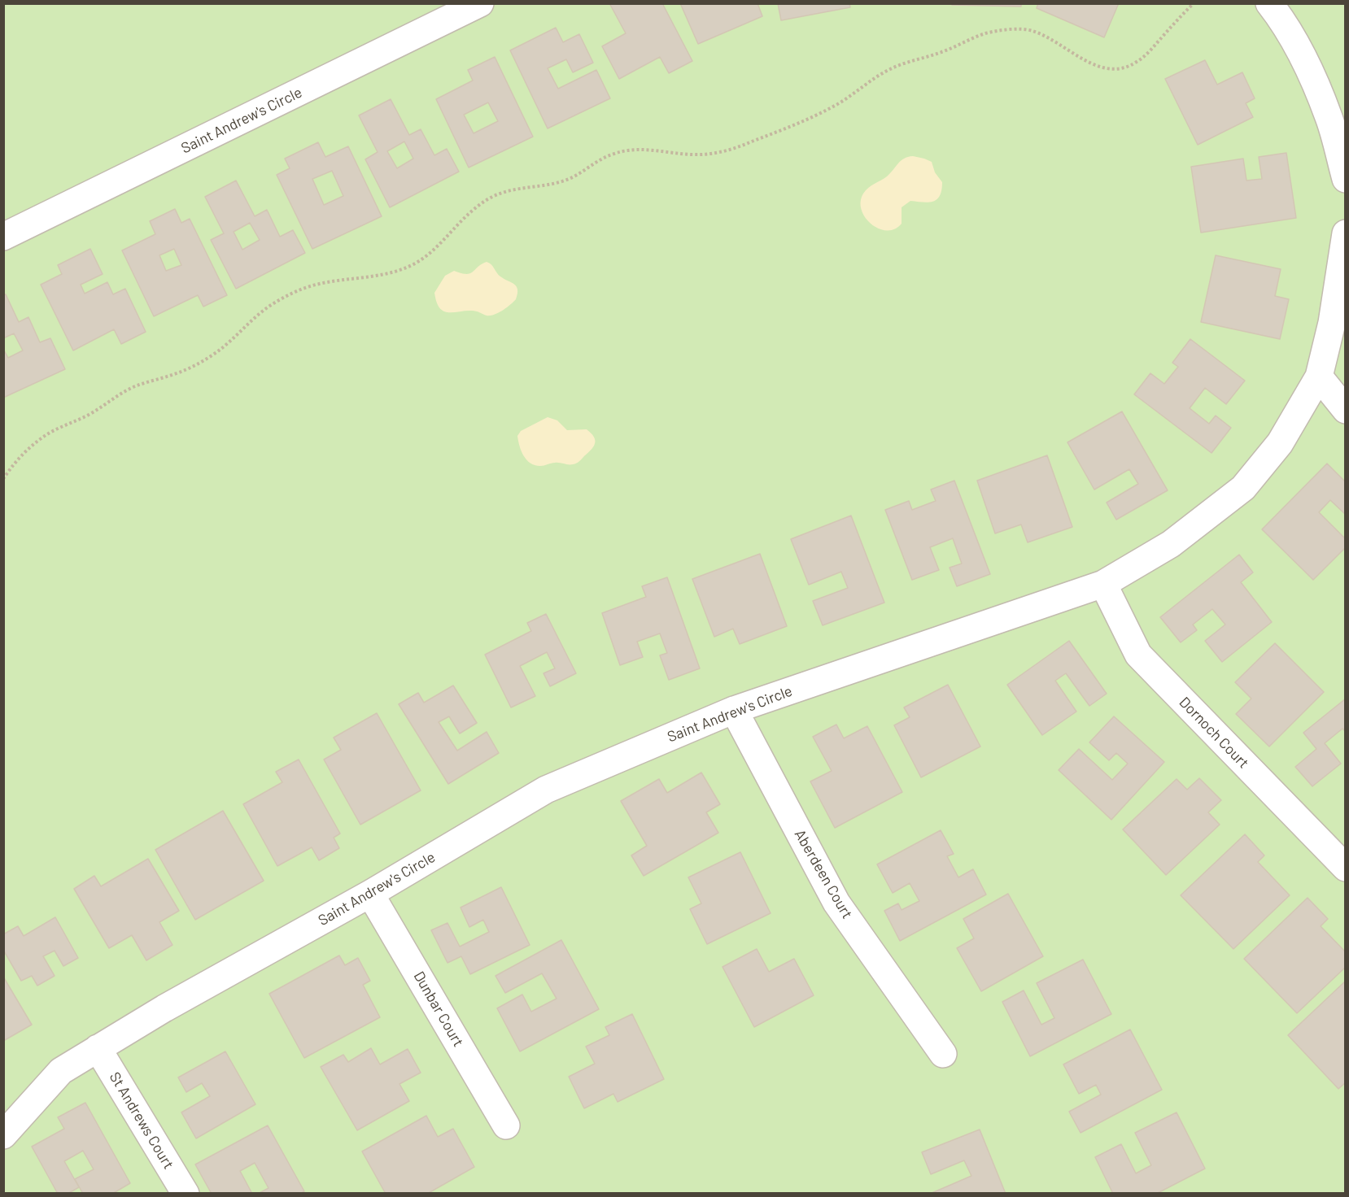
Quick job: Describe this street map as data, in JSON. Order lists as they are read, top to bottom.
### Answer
{
  "streets": {
    "street": [
      "Saint Andrew's Circle",
      "Dornoch Court",
      "Aberdeen Court",
      "Dunbar Court",
      "St Andrews Court"
    ]
  },
  "crossings": [
    ["Saint Andrew's Circle", "Dornoch Court"],
    ["Saint Andrew's Circle", "Aberdeen Court"],
    ["Saint Andrew's Circle", "Dunbar Court"],
    ["Saint Andrew's Circle", "St Andrews Court"]
  ]
}
